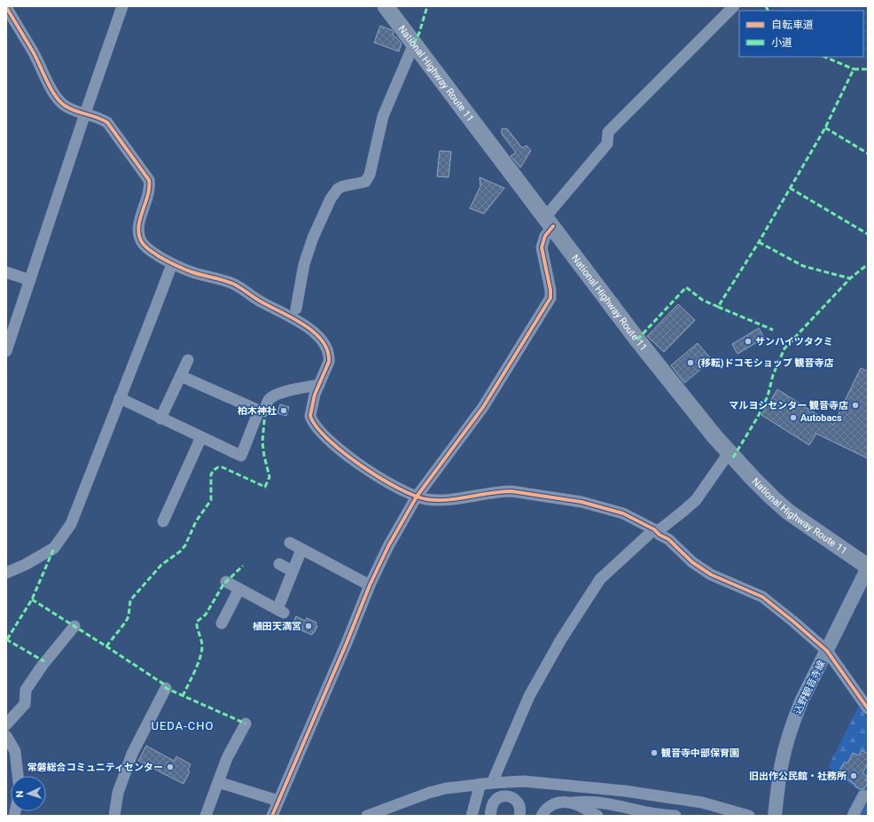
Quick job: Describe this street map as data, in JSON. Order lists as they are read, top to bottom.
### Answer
{
  "streets": {
    "highway": ["National Highway Route 11"],
    "main road": ["込野観音寺線"]
  },
  "crossings": [
    ["National Highway Route 11", "込野観音寺線"]
  ],
  "districts": ["UEDA-CHO"],
  "places": [
    "サンハイツタクミ",
    "(移転)ドコモショップ 観音寺店",
    "マルヨシセンター 観音寺店",
    "柏木神社",
    "Autobacs",
    "植田天満宮",
    "観音寺中部保育園",
    "常磐総合コミュニティセンター",
    "旧出作公民館・社務所"
  ],
  "legend": ["自転車道", "小道"],
  "north": "left"
}
